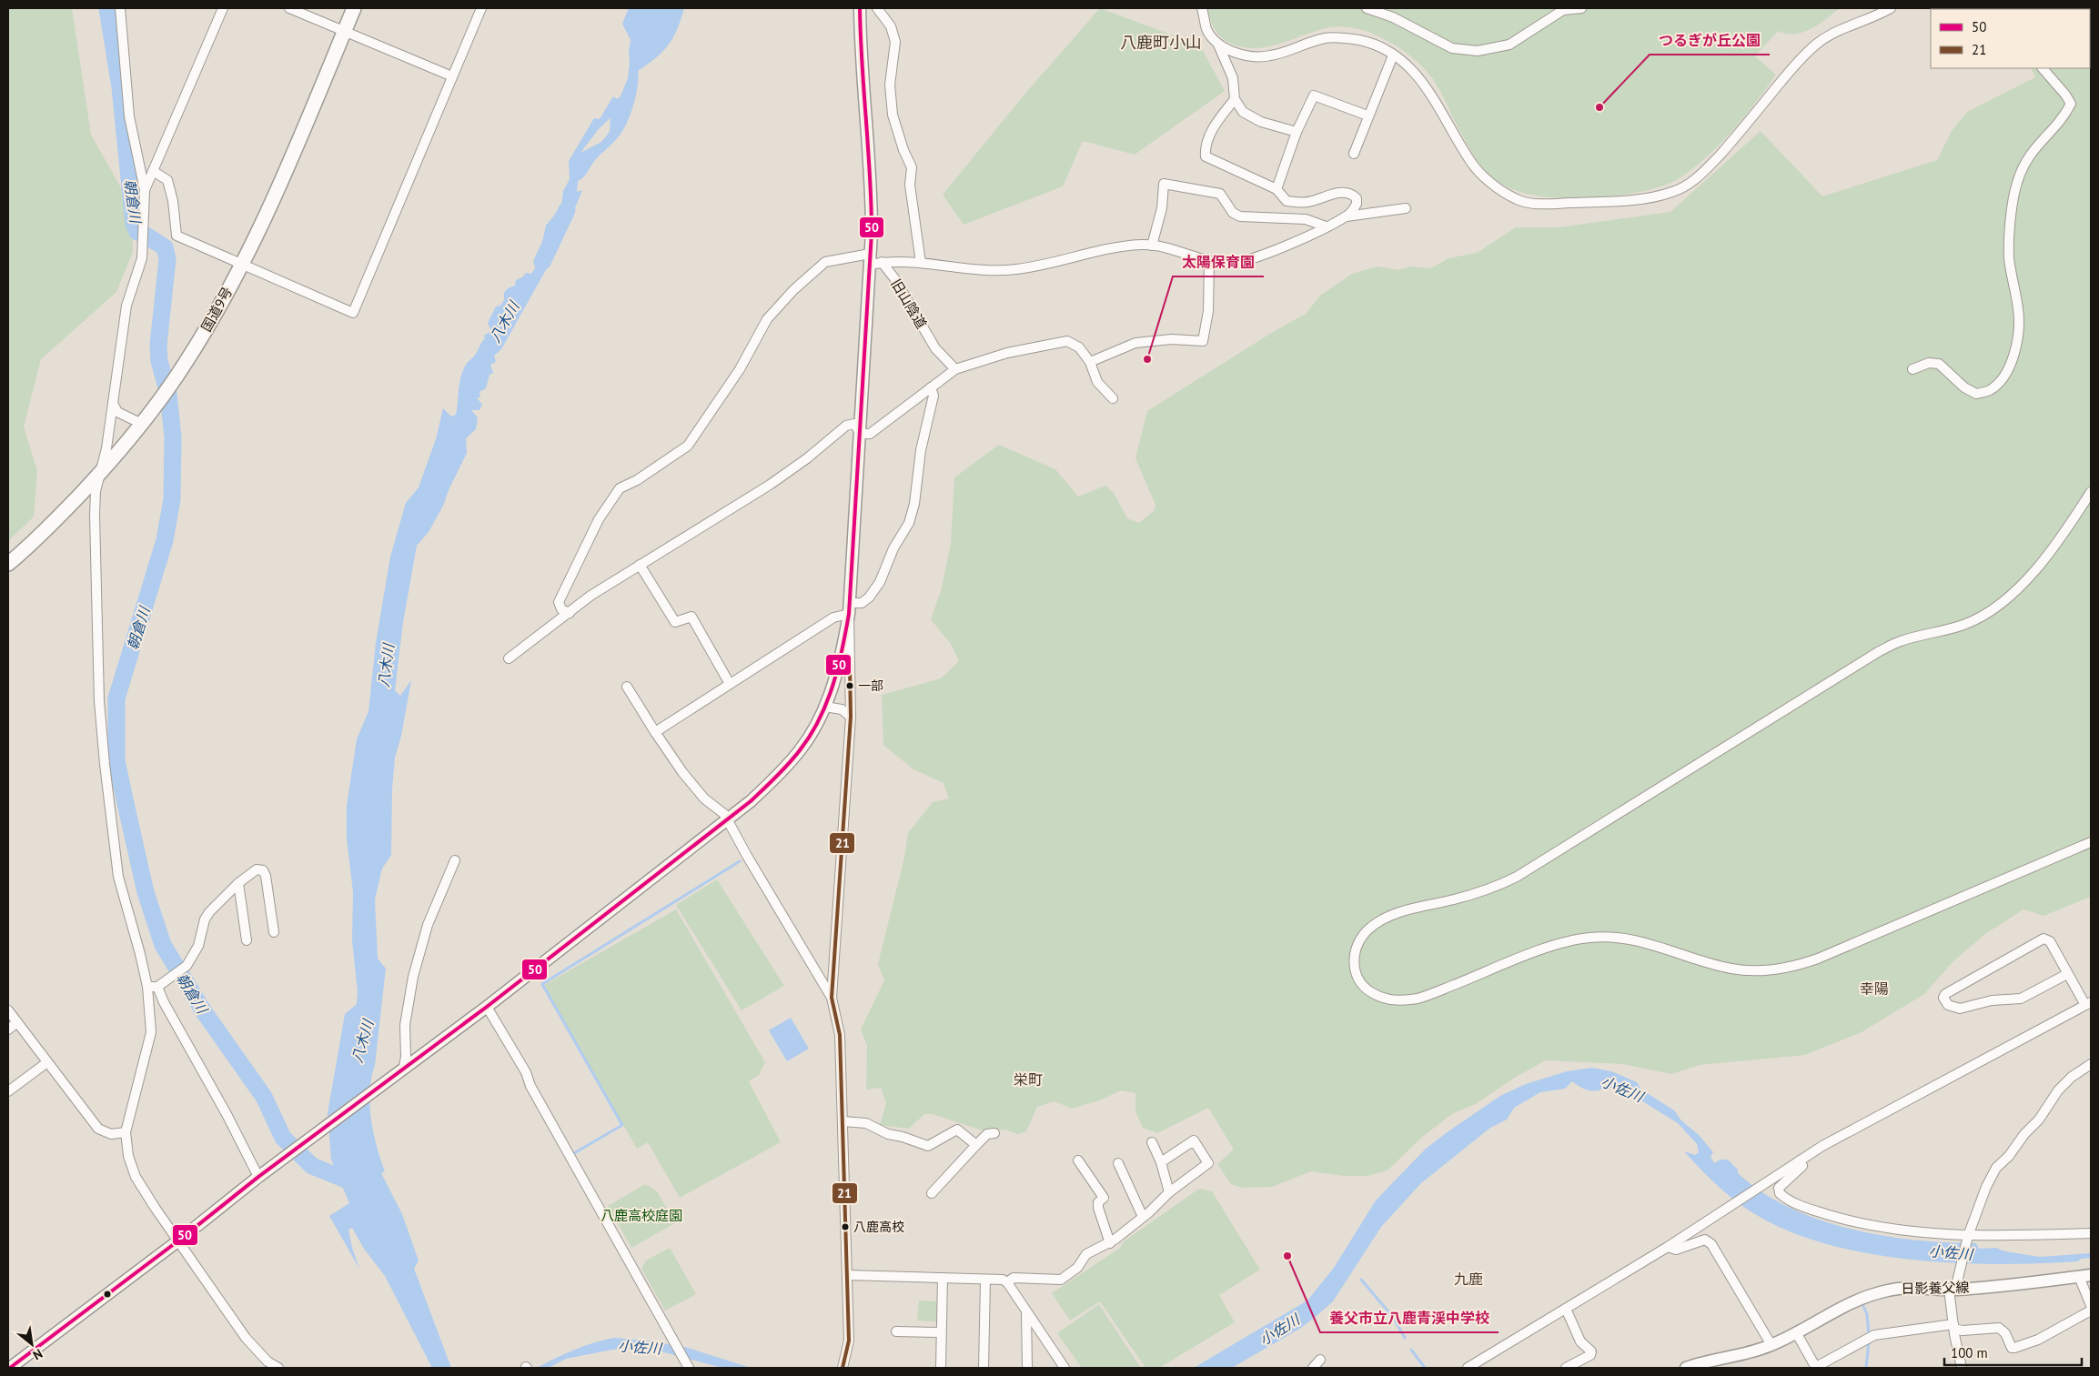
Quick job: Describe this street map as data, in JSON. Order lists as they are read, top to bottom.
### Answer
{
  "streets": {
    "highway": ["国道9号"],
    "main road": ["日影養父線"],
    "street": ["旧山陰道"]
  },
  "districts": [
    "八鹿町小山",
    "幸陽",
    "栄町",
    "九鹿"
  ],
  "water": ["朝倉川", "八木川", "小佐川"],
  "parks": ["八鹿高校庭園"],
  "places": [
    "つるぎが丘公園",
    "太陽保育園",
    "一部",
    "八鹿高校",
    "養父市立八鹿青渓中学校"
  ],
  "lines": ["transit line 50", "transit line 21"],
  "legend": ["50", "21"],
  "scale_bar": "100 m",
  "north": "bottom right"
}
